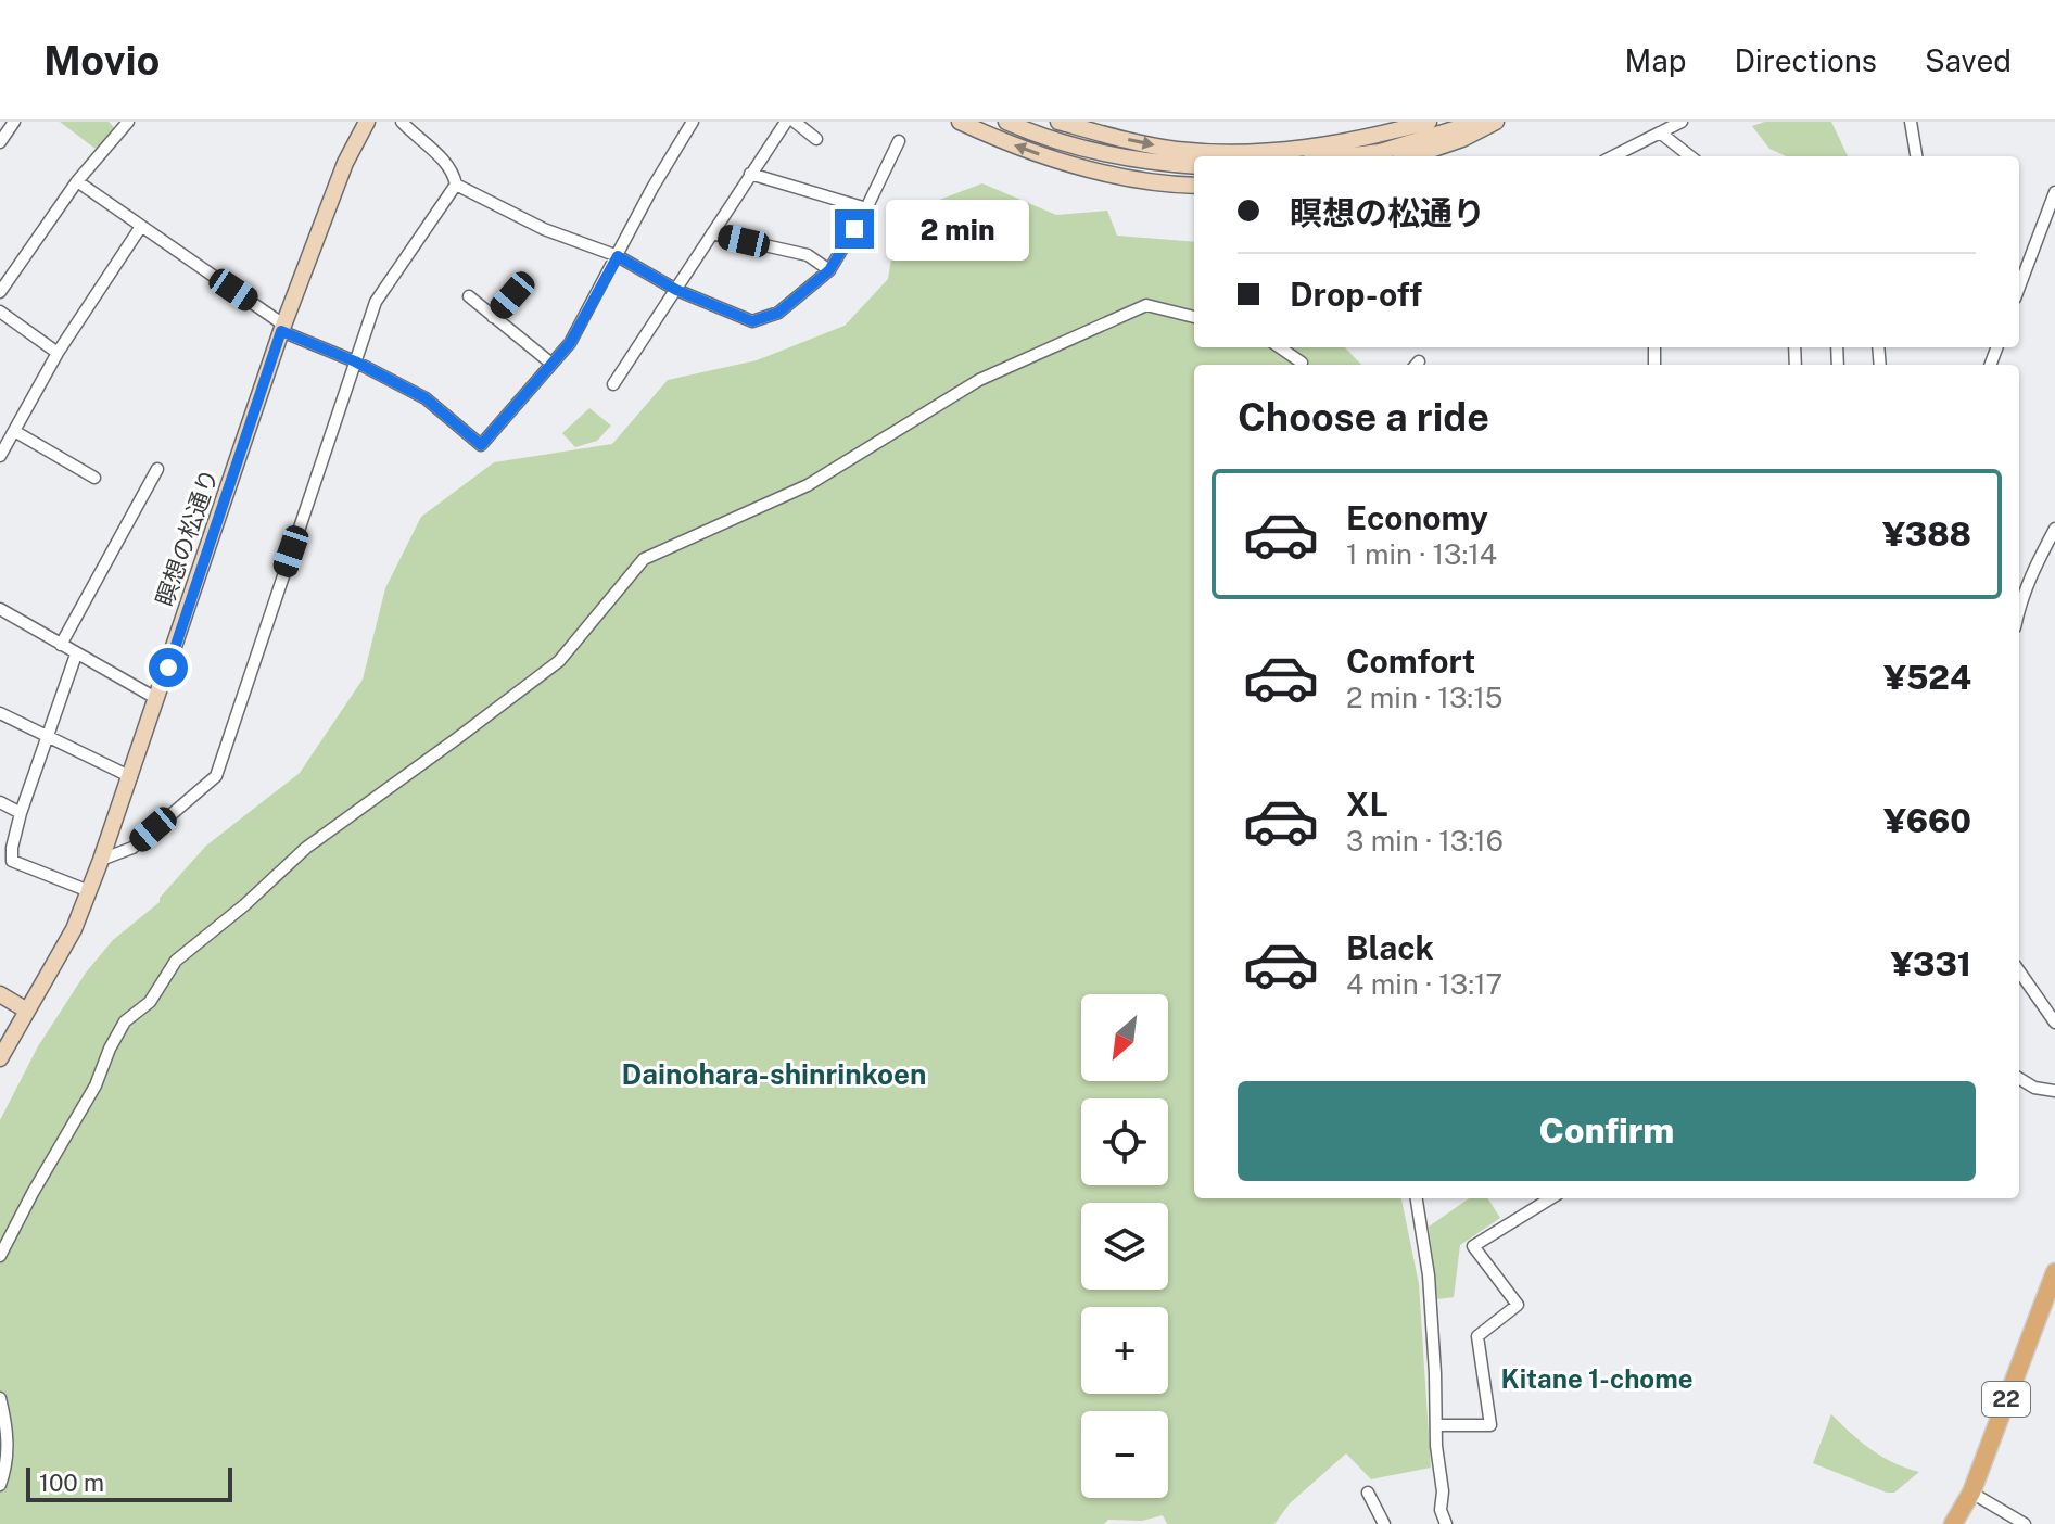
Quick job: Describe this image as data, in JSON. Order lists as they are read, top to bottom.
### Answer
{
  "streets": {
    "main road": ["22"],
    "street": ["瞑想の松通り"]
  },
  "districts": ["Dainohara-shinrinkoen", "Kitane 1-chome"],
  "scale_bar": "100 m",
  "north": "bottom left",
  "page": {
    "header": "Movio",
    "nav": ["Map", "Directions", "Saved"],
    "banner": ["瞑想の松通り", "Drop-off"],
    "bubble": "2 min",
    "heading": "Choose a ride",
    "list": [
      {
        "name": "Economy",
        "note": "1 min · 13:14",
        "value": "¥388"
      },
      {
        "name": "Comfort",
        "note": "2 min · 13:15",
        "value": "¥524"
      },
      {
        "name": "XL",
        "note": "3 min · 13:16",
        "value": "¥660"
      },
      {
        "name": "Black",
        "note": "4 min · 13:17",
        "value": "¥331"
      }
    ],
    "map_buttons": ["+", "−"],
    "buttons": "Confirm",
    "scale": "100 m"
  }
}
